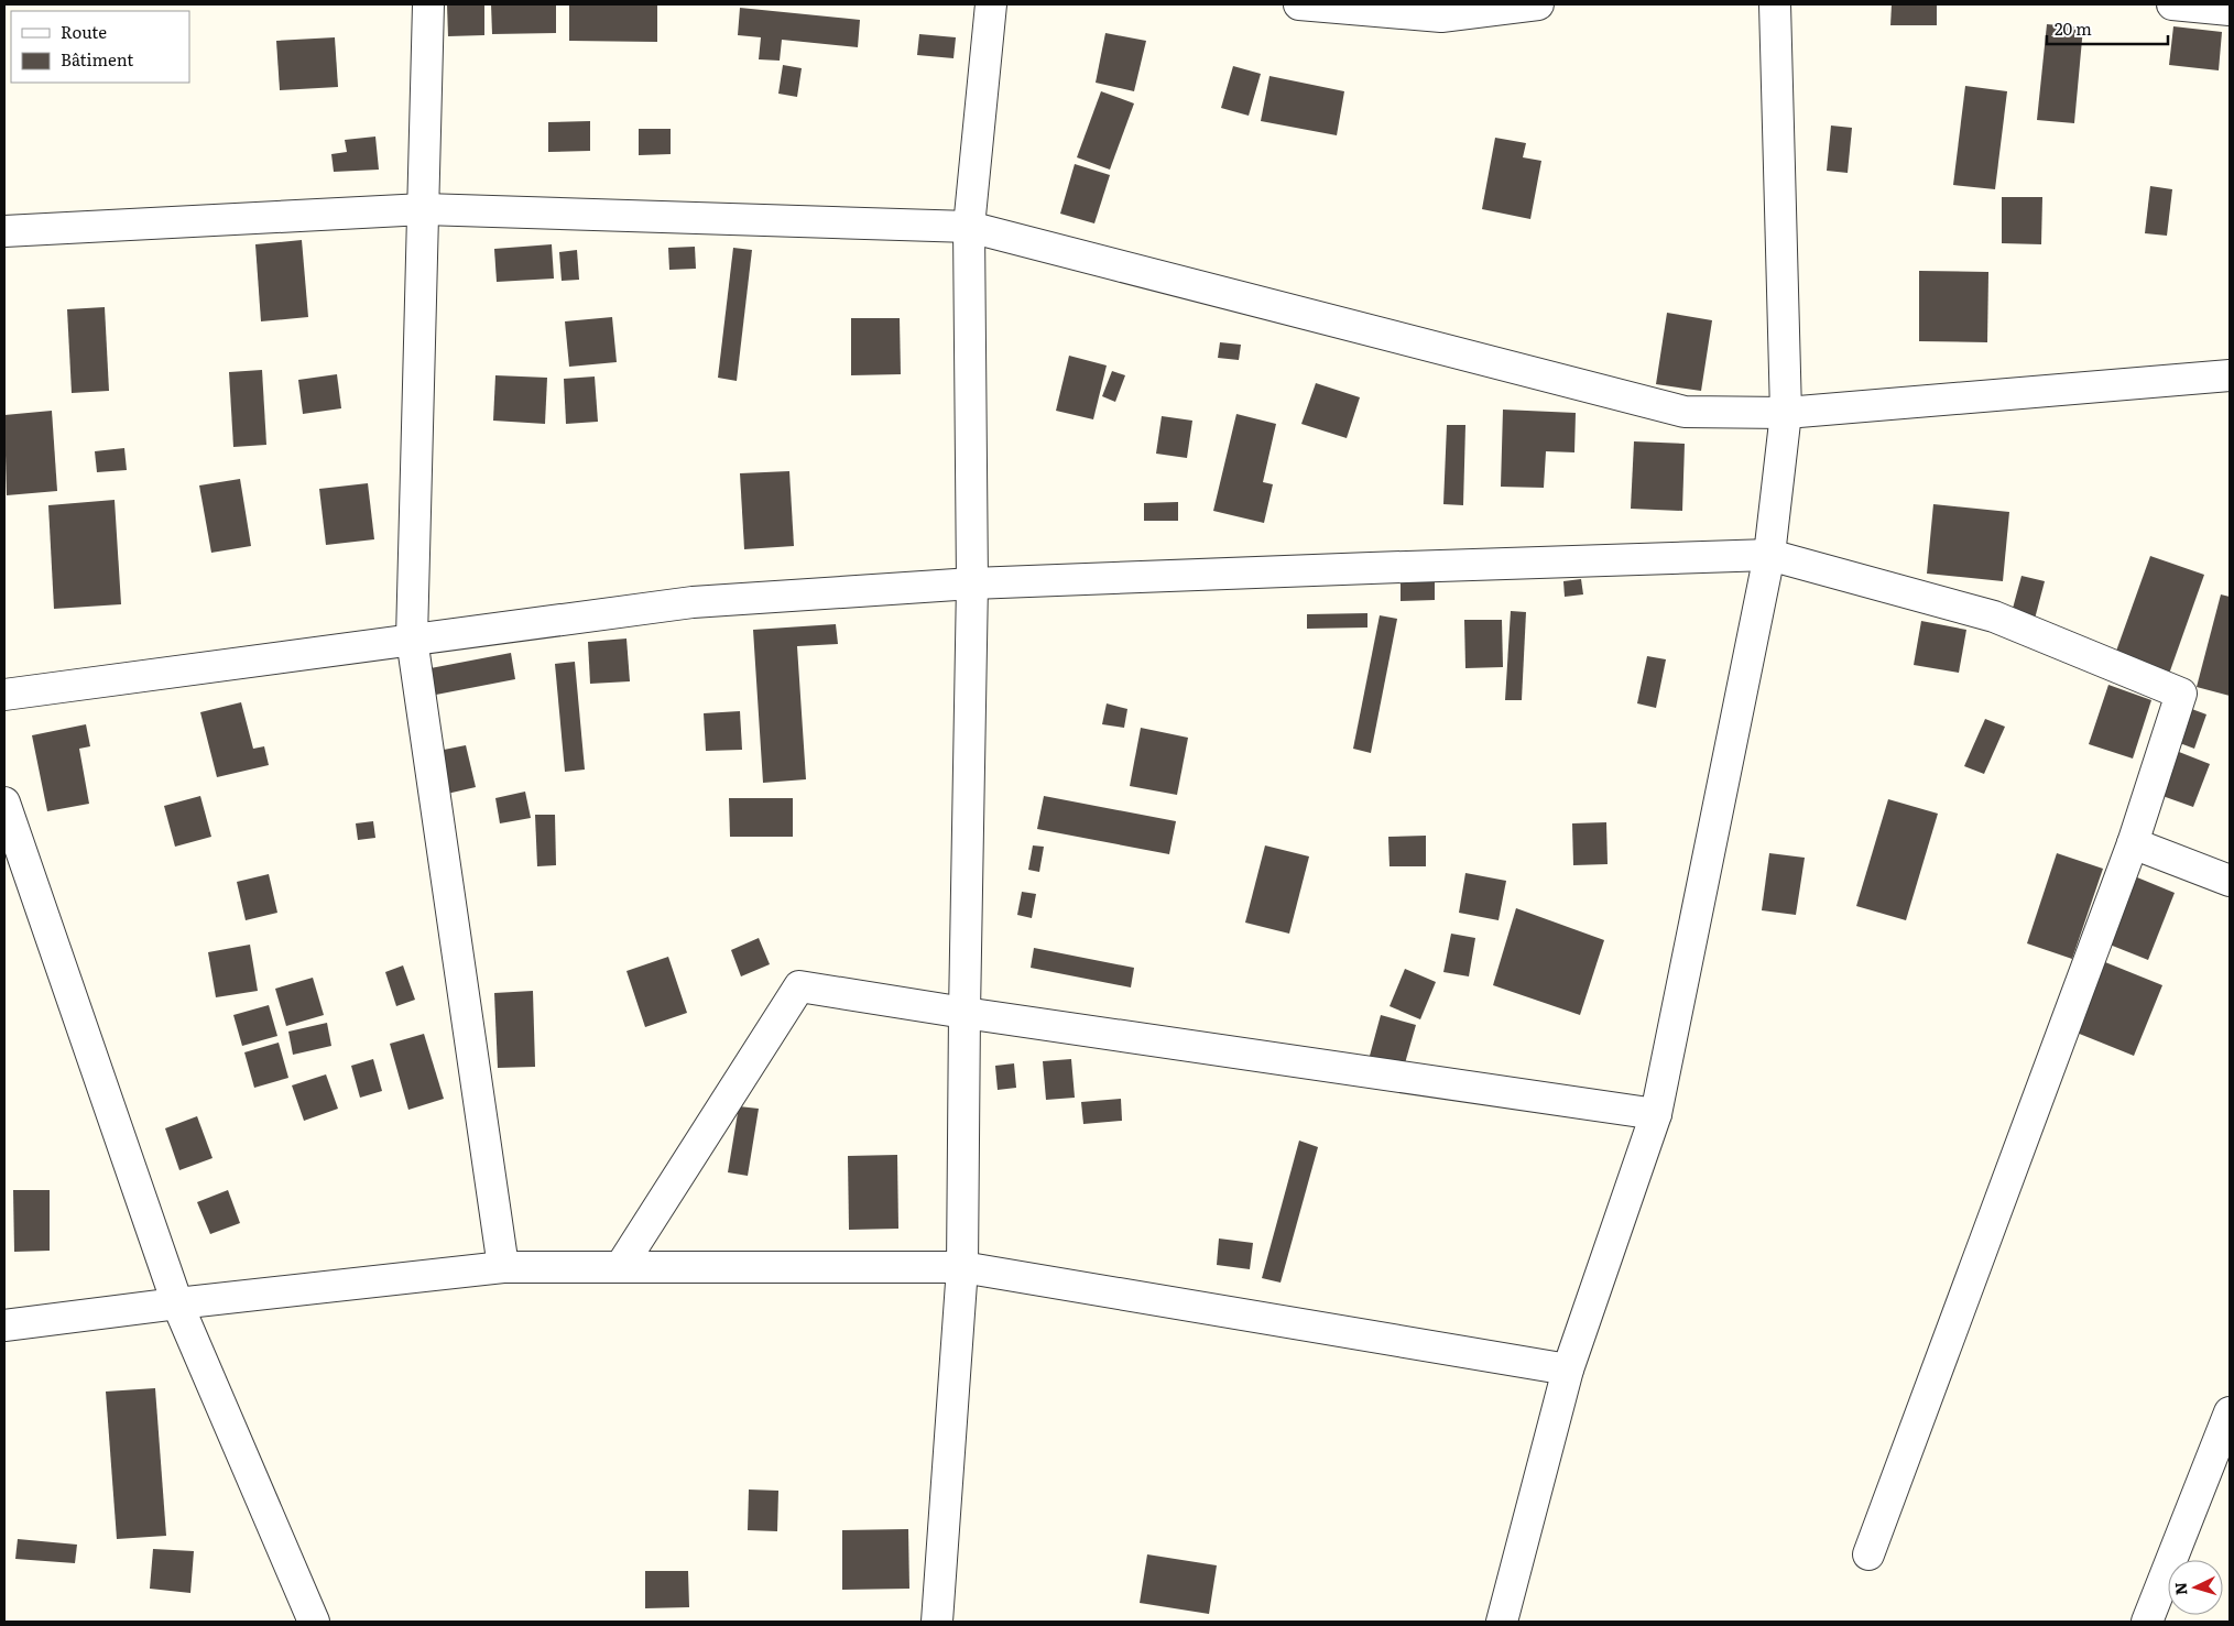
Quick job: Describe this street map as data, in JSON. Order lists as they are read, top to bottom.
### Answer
{
  "legend": ["Route", "Bâtiment"],
  "scale_bar": "20 m",
  "north": "left"
}
